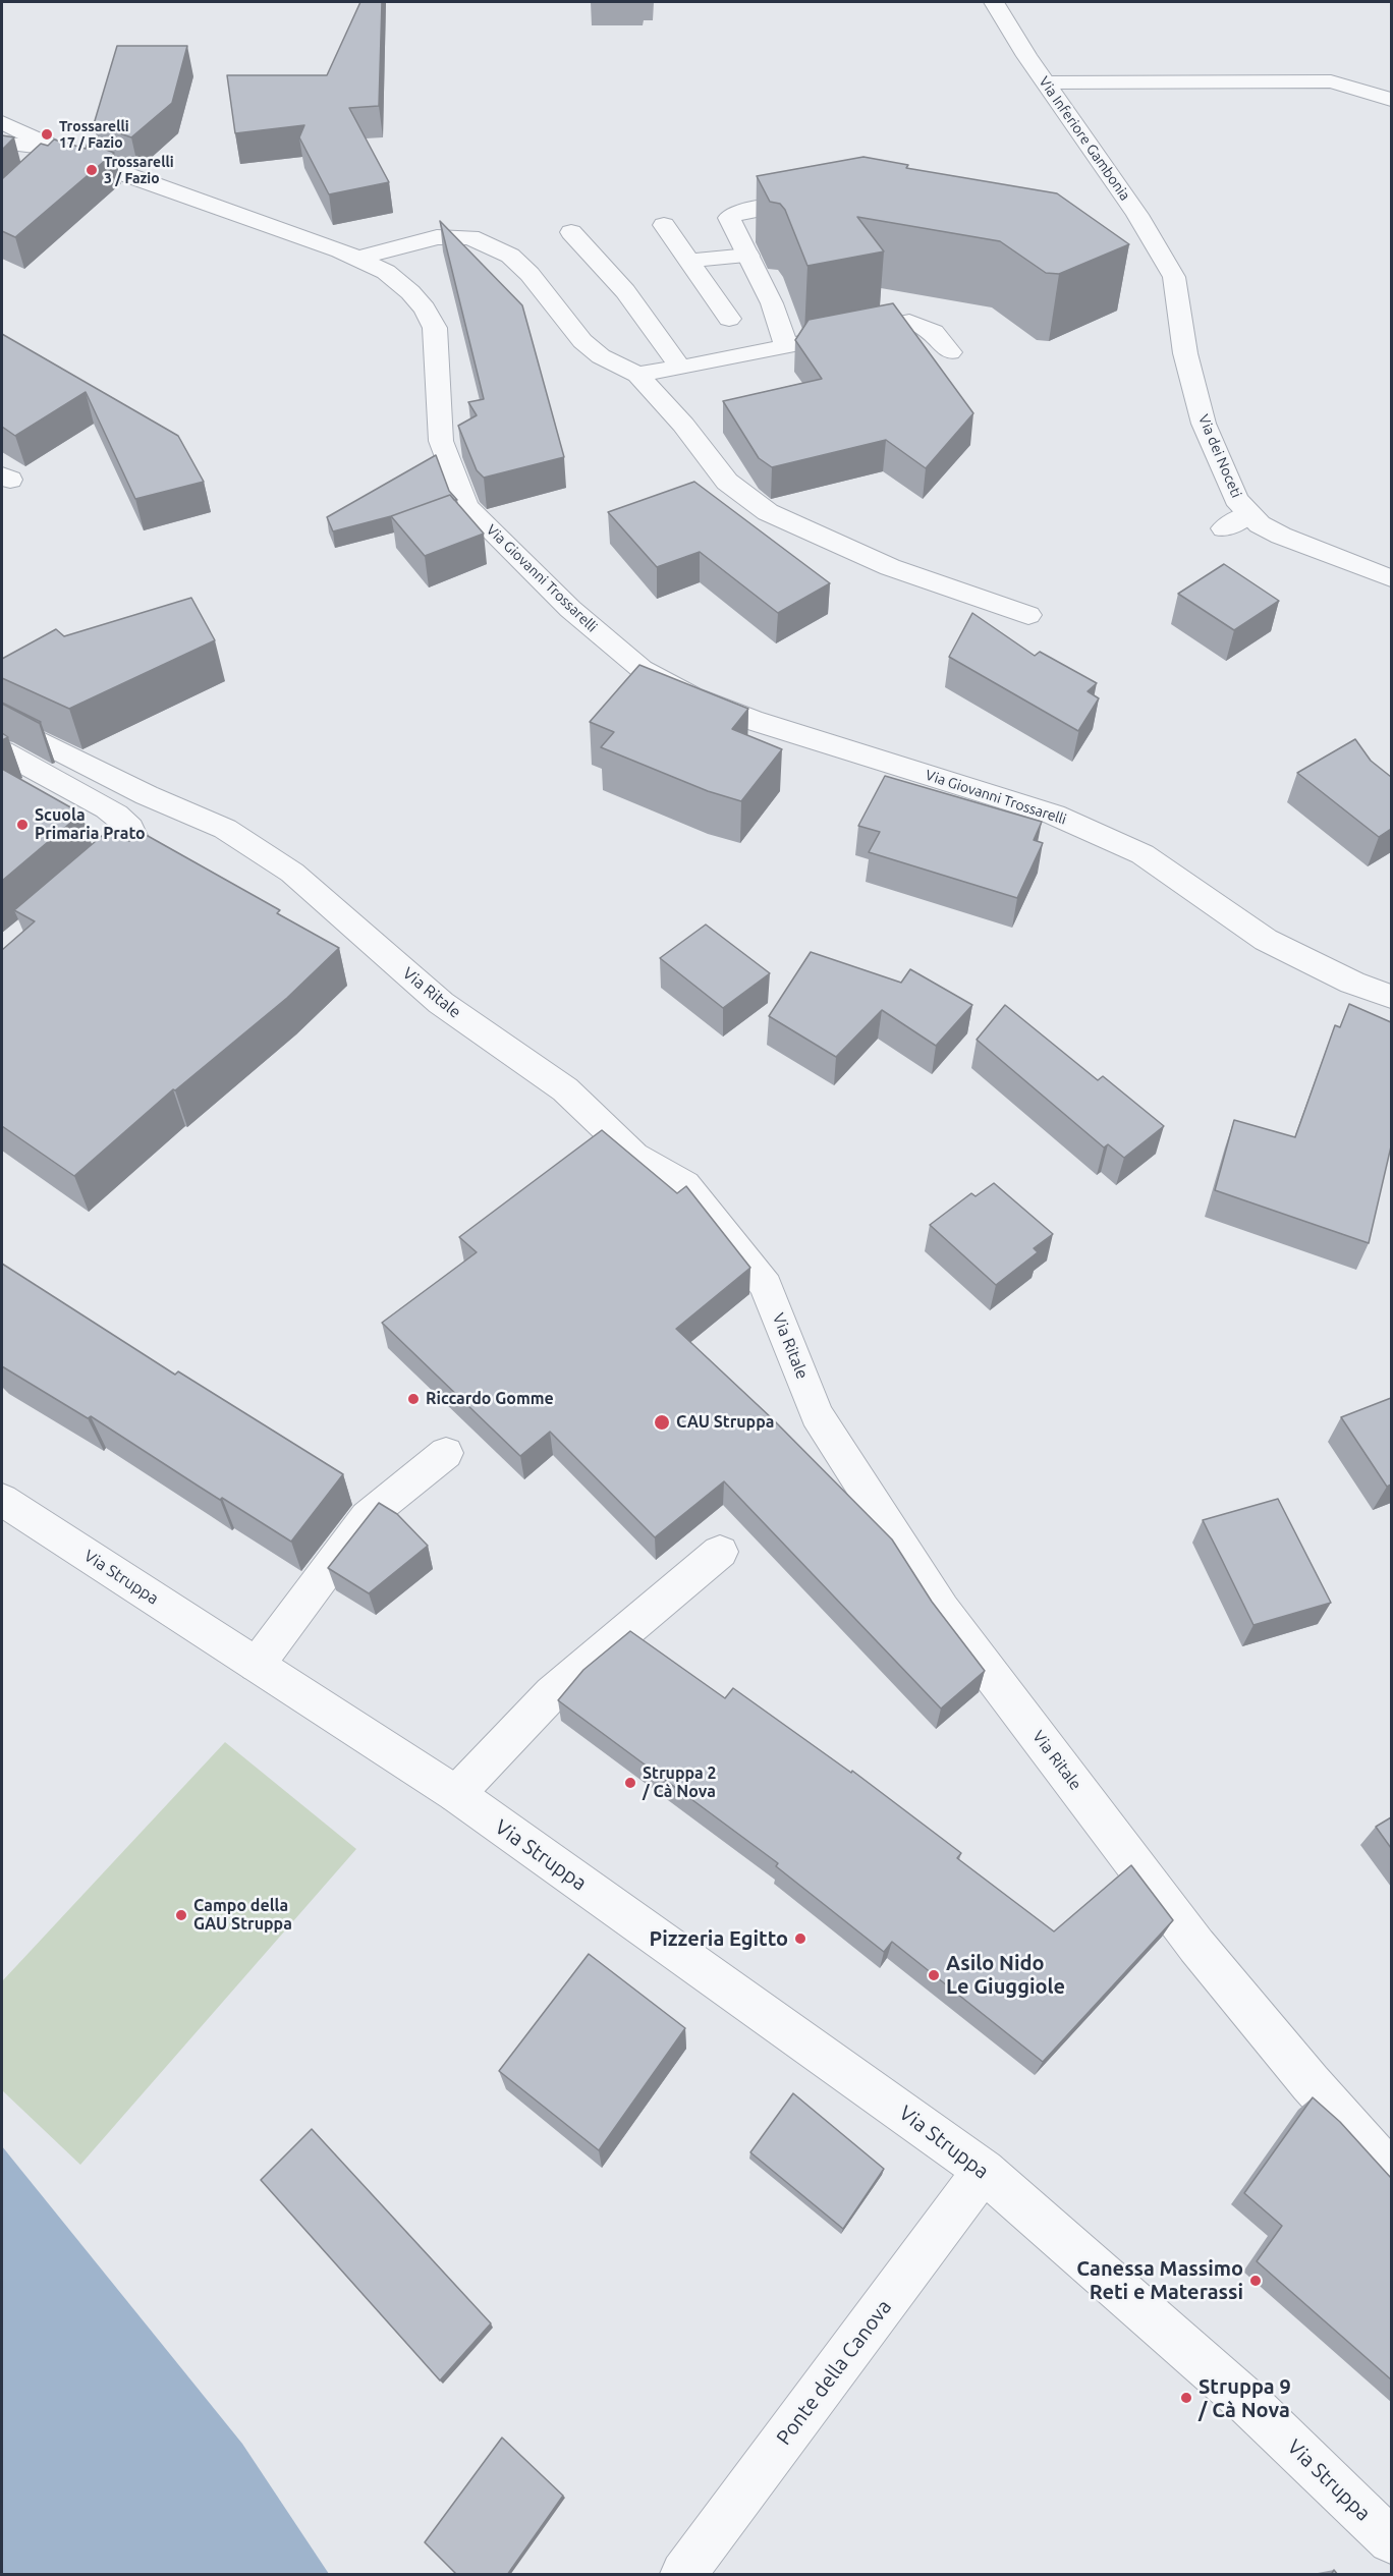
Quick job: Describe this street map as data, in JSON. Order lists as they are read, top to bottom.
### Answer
{
  "streets": {
    "street": [
      "Via Inferiore Gambonia",
      "Via dei Noceti",
      "Via Giovanni Trossarelli",
      "Via Ritale",
      "Via Struppa",
      "Ponte della Canova"
    ]
  },
  "crossings": [
    ["Via Inferiore Gambonia", "Via dei Noceti"],
    ["Via Struppa", "Ponte della Canova"]
  ],
  "places": [
    "Trossarelli 17 / Fazio",
    "Trossarelli 3 / Fazio",
    "Scuola Primaria Prato",
    "Riccardo Gomme",
    "CAU Struppa",
    "Struppa 2 / Cà Nova",
    "Campo della GAU Struppa",
    "Pizzeria Egitto",
    "Asilo Nido Le Giuggiole",
    "Canessa Massimo Reti e Materassi",
    "Struppa 9 / Cà Nova"
  ]
}
